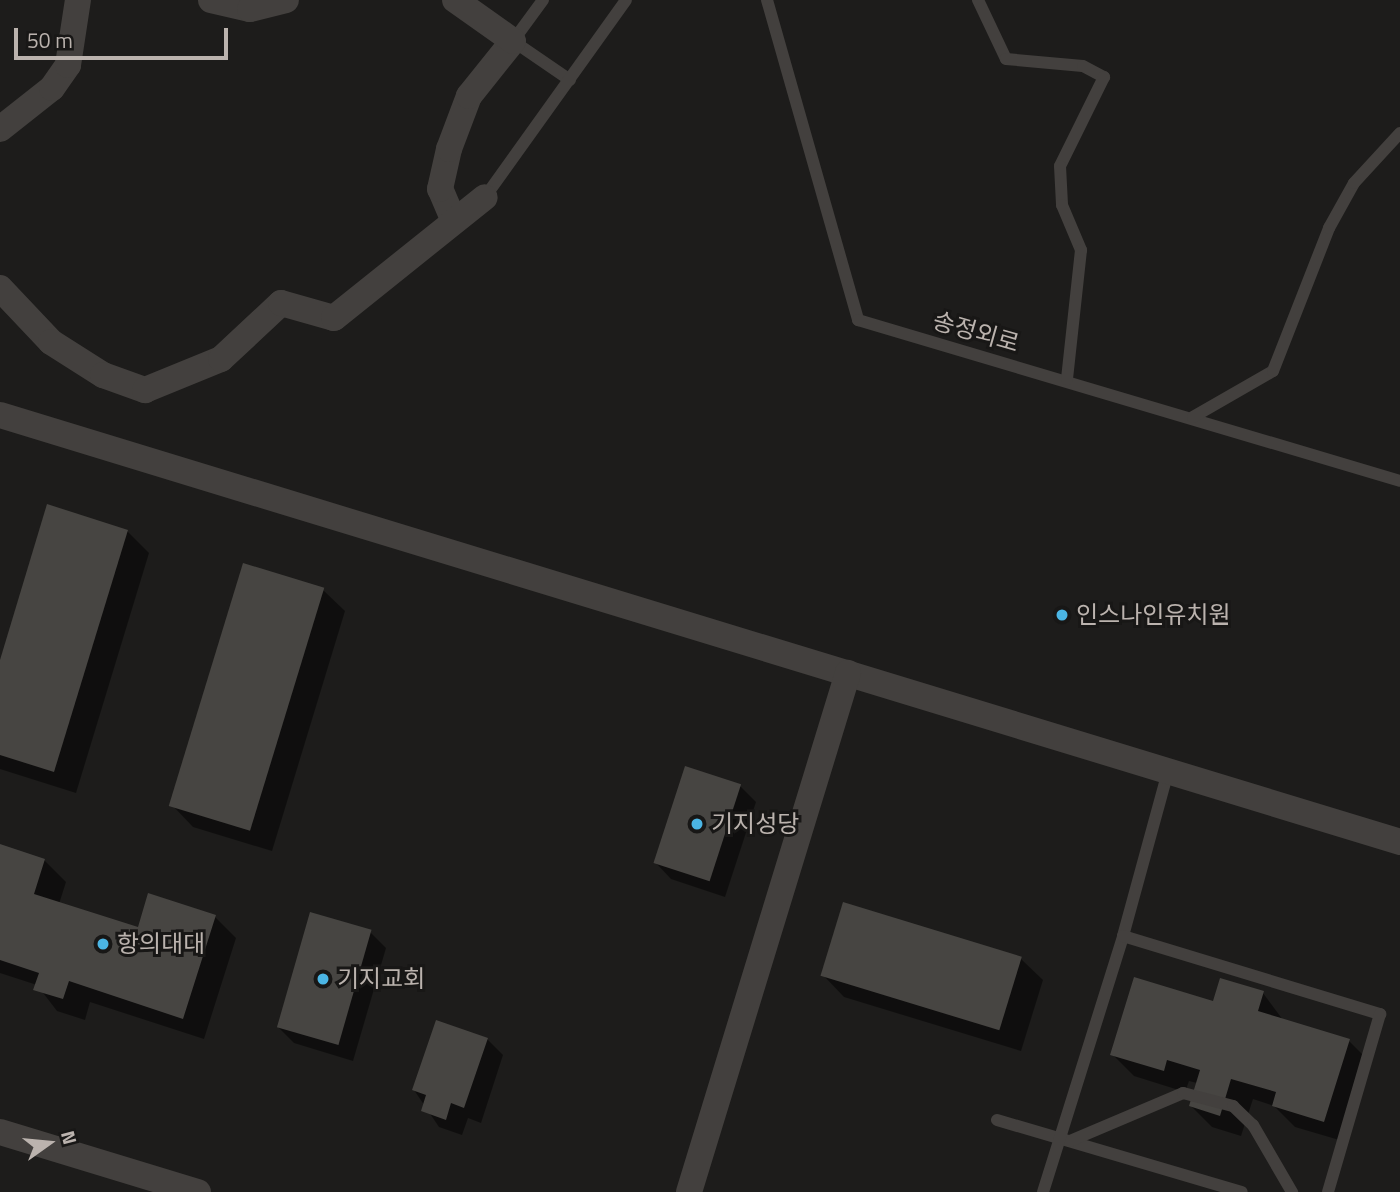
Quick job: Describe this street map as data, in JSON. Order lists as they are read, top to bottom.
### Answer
{
  "streets": {
    "lane": ["송정외로"]
  },
  "places": [
    "인스나인유치원",
    "기지성당",
    "항의대대",
    "기지교회"
  ],
  "scale_bar": "50 m",
  "north": "right"
}
